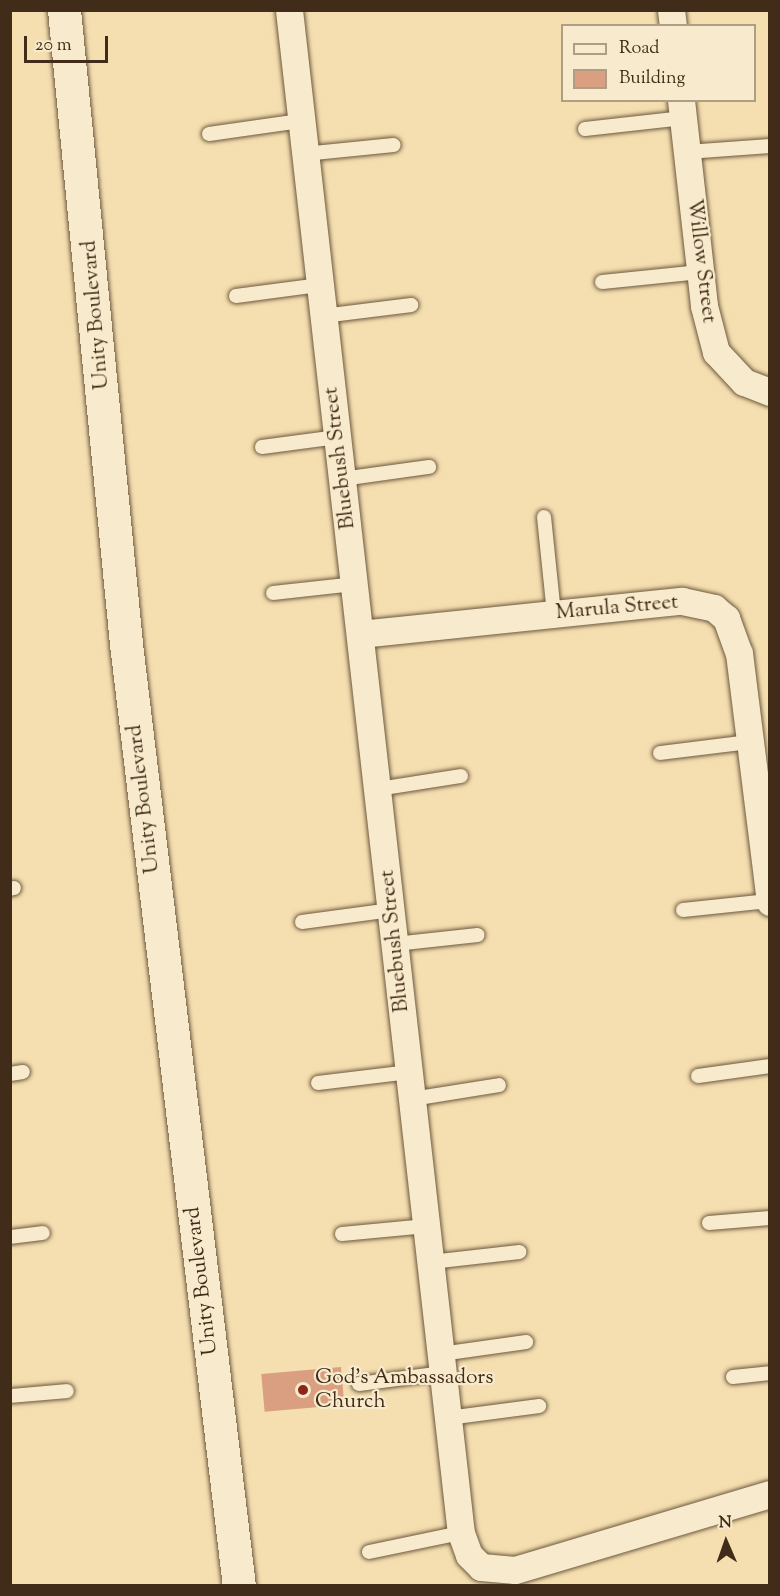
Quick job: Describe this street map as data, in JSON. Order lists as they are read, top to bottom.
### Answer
{
  "streets": {
    "street": [
      "Willow Street",
      "Unity Boulevard",
      "Bluebush Street",
      "Marula Street"
    ]
  },
  "crossings": [
    ["Bluebush Street", "Marula Street"]
  ],
  "places": ["God's Ambassadors Church"],
  "legend": ["Road", "Building"],
  "scale_bar": "20 m",
  "north": "top"
}
